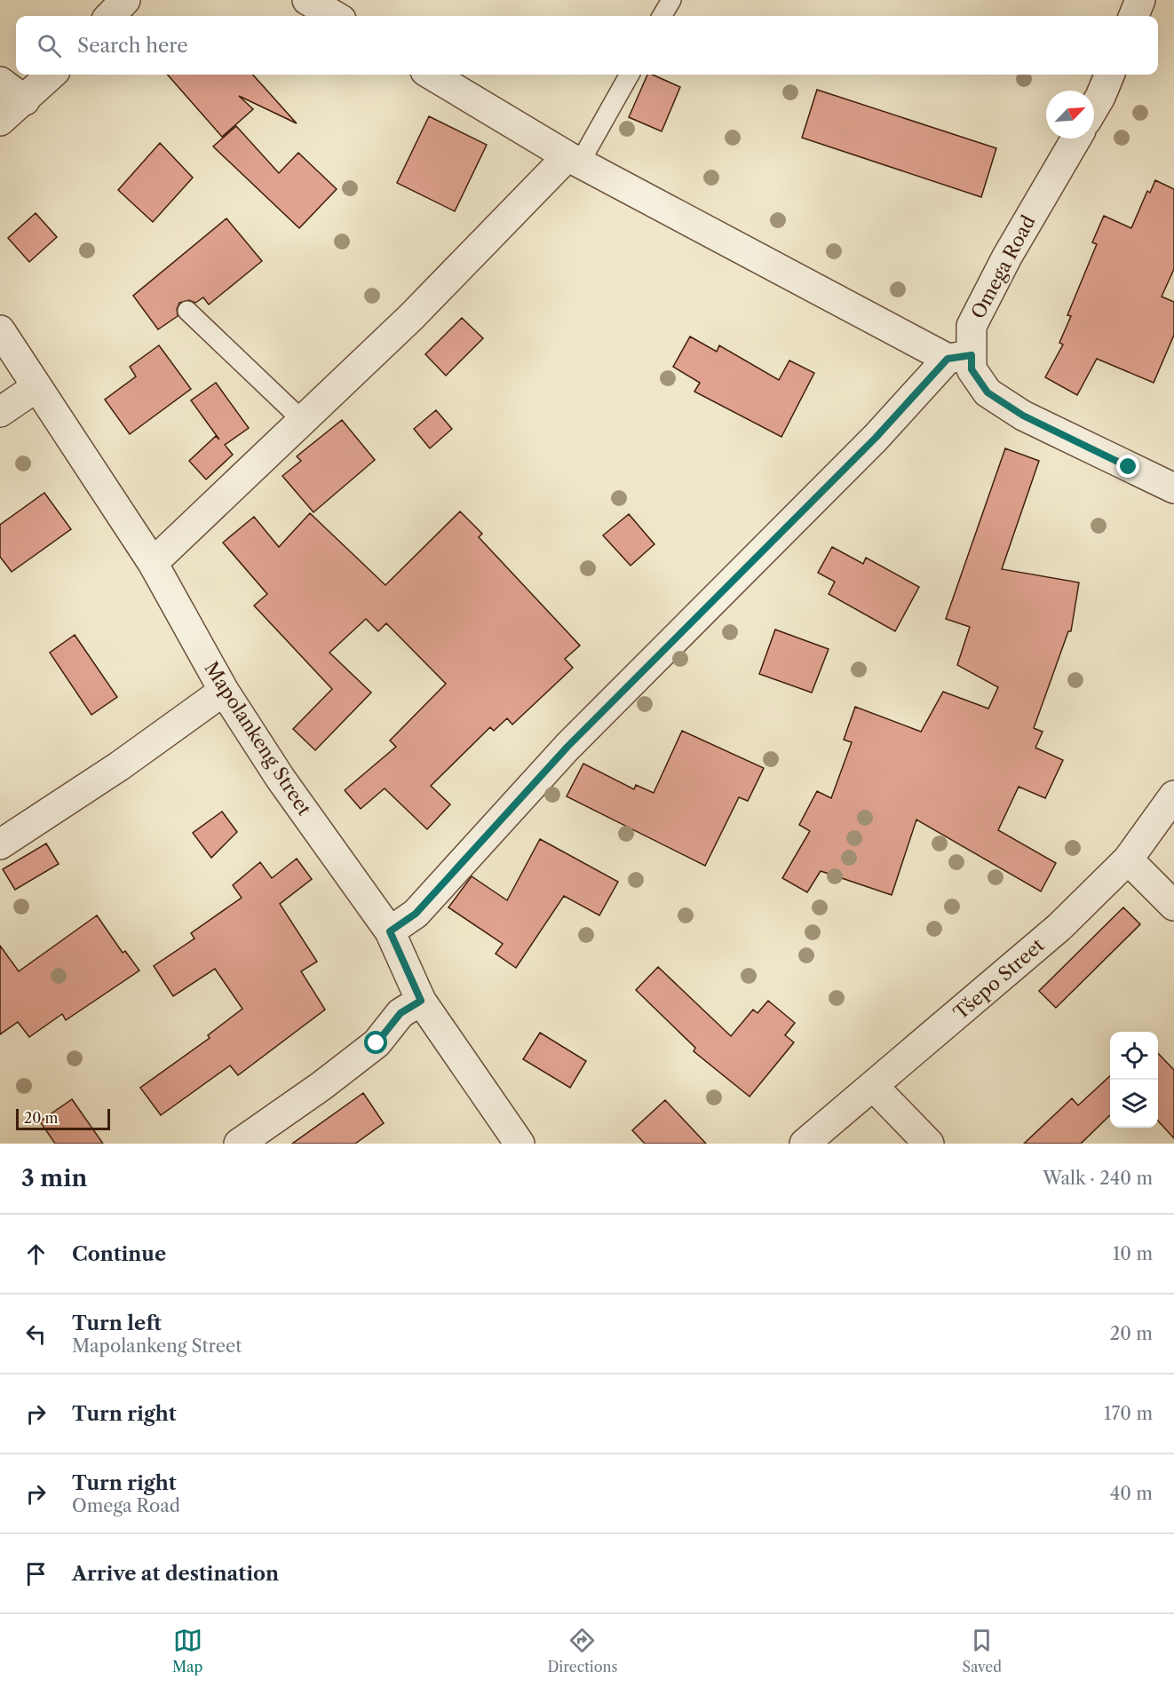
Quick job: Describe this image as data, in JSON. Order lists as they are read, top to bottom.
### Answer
{
  "streets": {
    "street": ["Omega Road", "Mapolankeng Street", "Tšepo Street"]
  },
  "scale_bar": "20 m",
  "north": "top right",
  "page": {
    "search": "Search here",
    "scale": "20 m",
    "heading": ["3 min", "Walk · 240 m"],
    "list": [
      ["Continue", "10 m"],
      ["Turn left", "Mapolankeng Street", "20 m"],
      ["Turn right", "170 m"],
      ["Turn right", "Omega Road", "40 m"],
      "Arrive at destination"
    ],
    "nav": ["Map", "Directions", "Saved"]
  }
}
